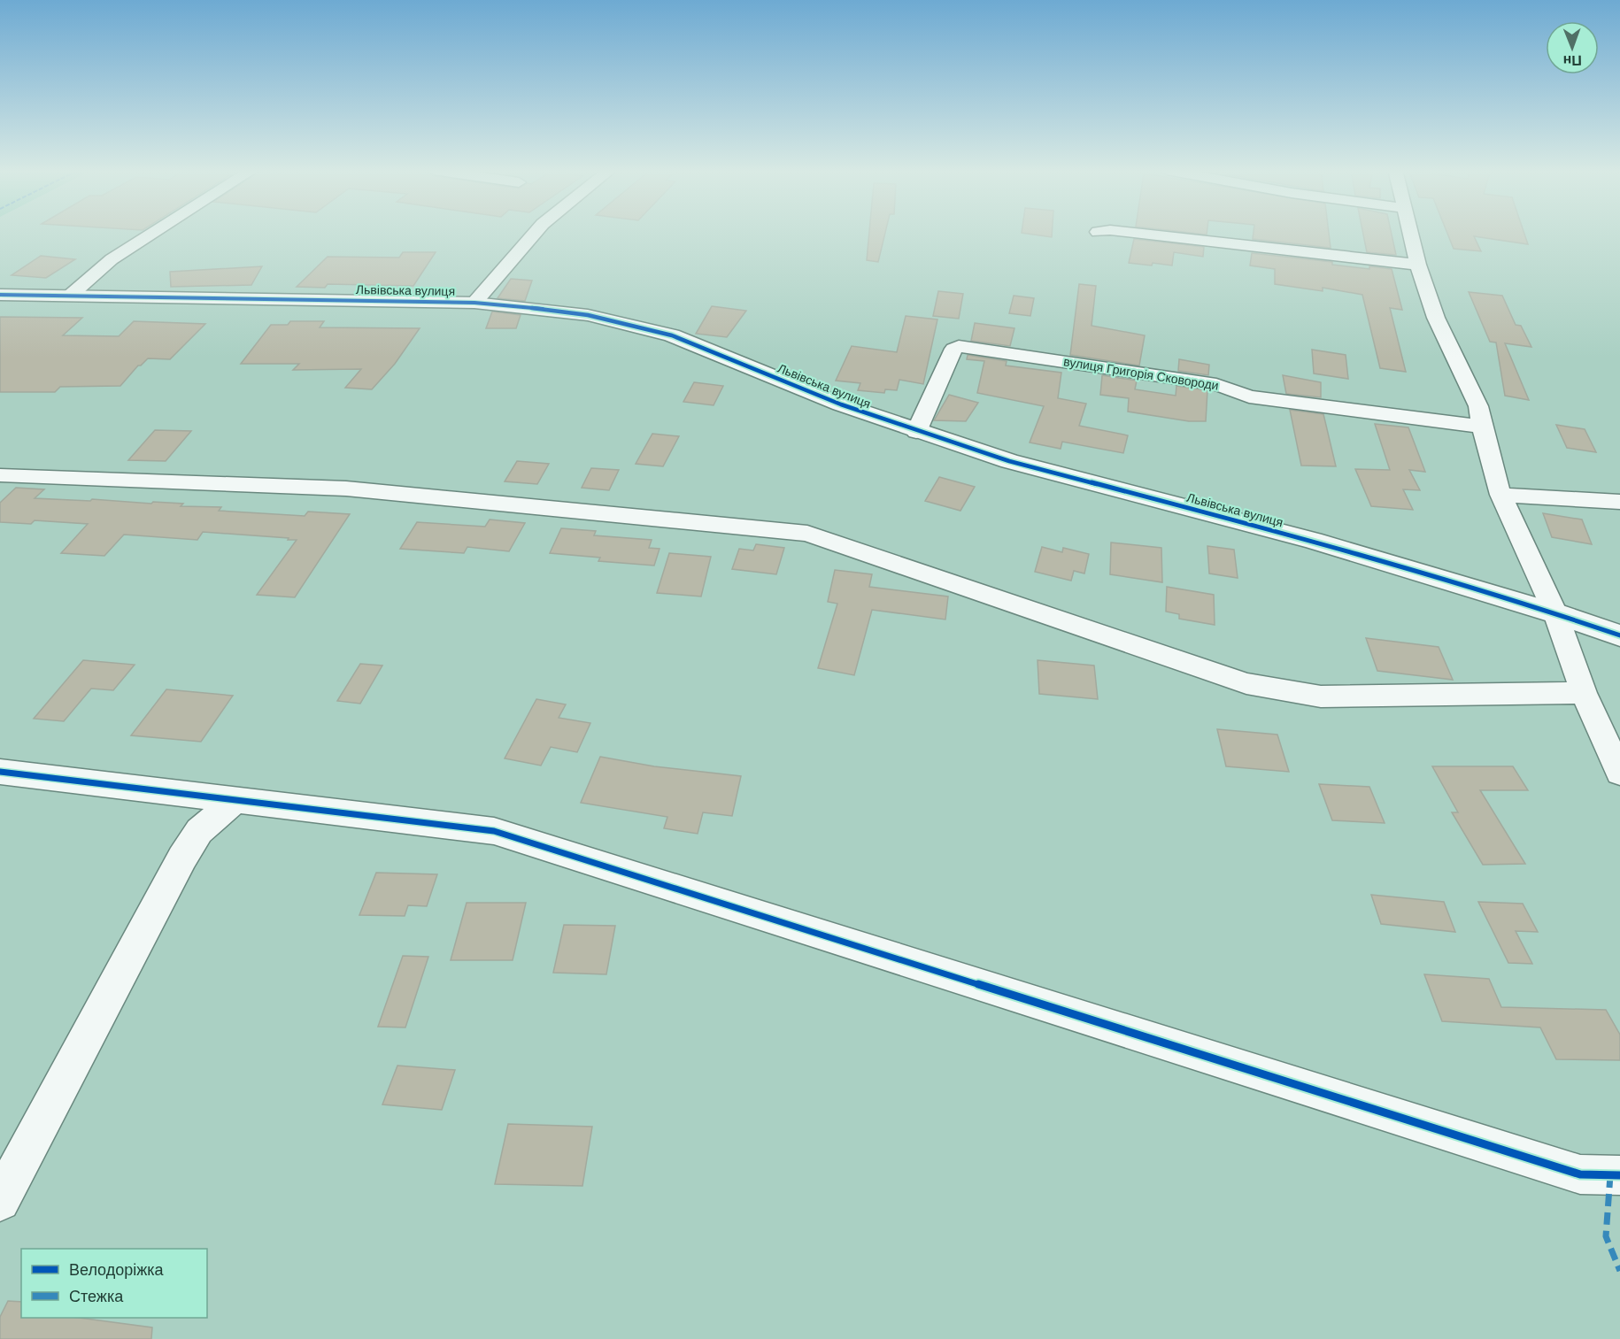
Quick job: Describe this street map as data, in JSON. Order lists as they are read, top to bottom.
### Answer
{
  "streets": {
    "main road": ["Львівська вулиця"],
    "street": ["вулиця Григорія Сковороди"]
  },
  "crossings": [
    ["Львівська вулиця", "вулиця Григорія Сковороди"]
  ],
  "legend": ["Велодоріжка", "Стежка"],
  "north": "bottom"
}
